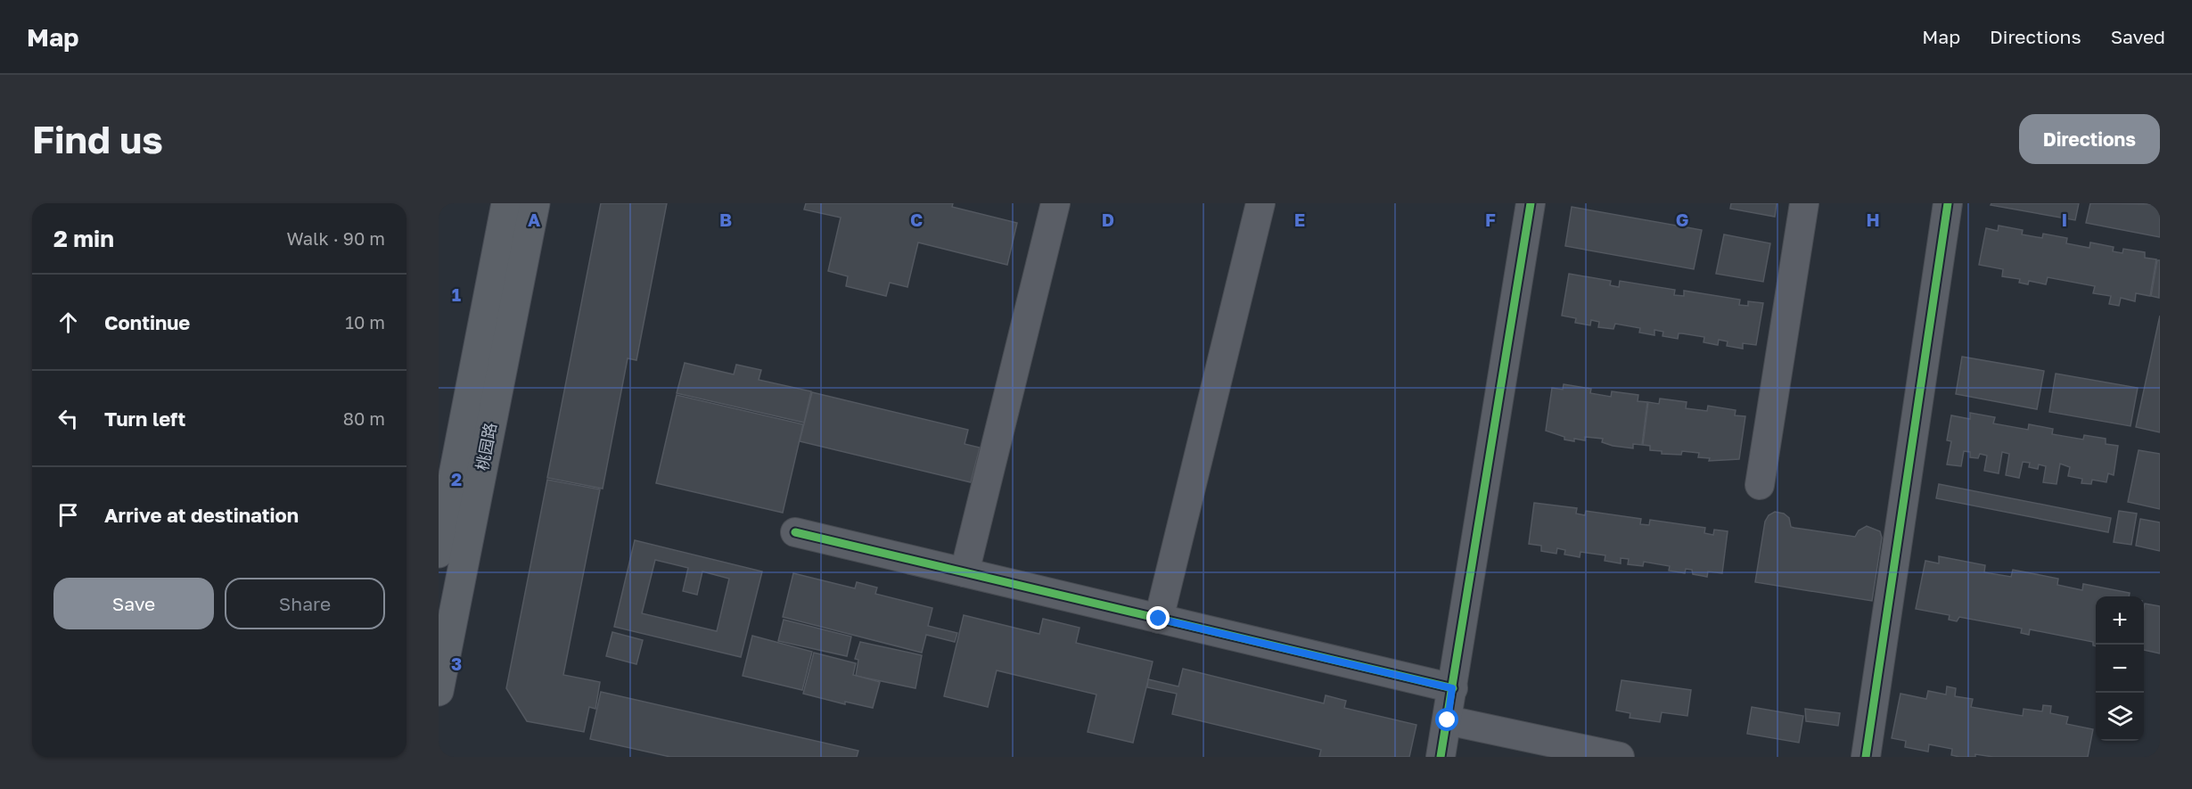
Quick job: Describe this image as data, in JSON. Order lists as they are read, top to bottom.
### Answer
{
  "streets": {
    "main road": ["桃园路"]
  },
  "page": {
    "header": "Map",
    "nav": ["Map", "Directions", "Saved"],
    "buttons": [
      "Directions",
      ["Save", "Share"]
    ],
    "title": "Find us",
    "heading": ["2 min", "Walk · 90 m"],
    "list": [
      ["Continue", "10 m"],
      ["Turn left", "80 m"],
      "Arrive at destination"
    ],
    "map_buttons": ["+", "−"]
  },
  "grid": {
    "columns": [
      "A",
      "B",
      "C",
      "D",
      "E",
      "F",
      "G",
      "H",
      "I"
    ],
    "rows": ["1", "2", "3"]
  }
}
